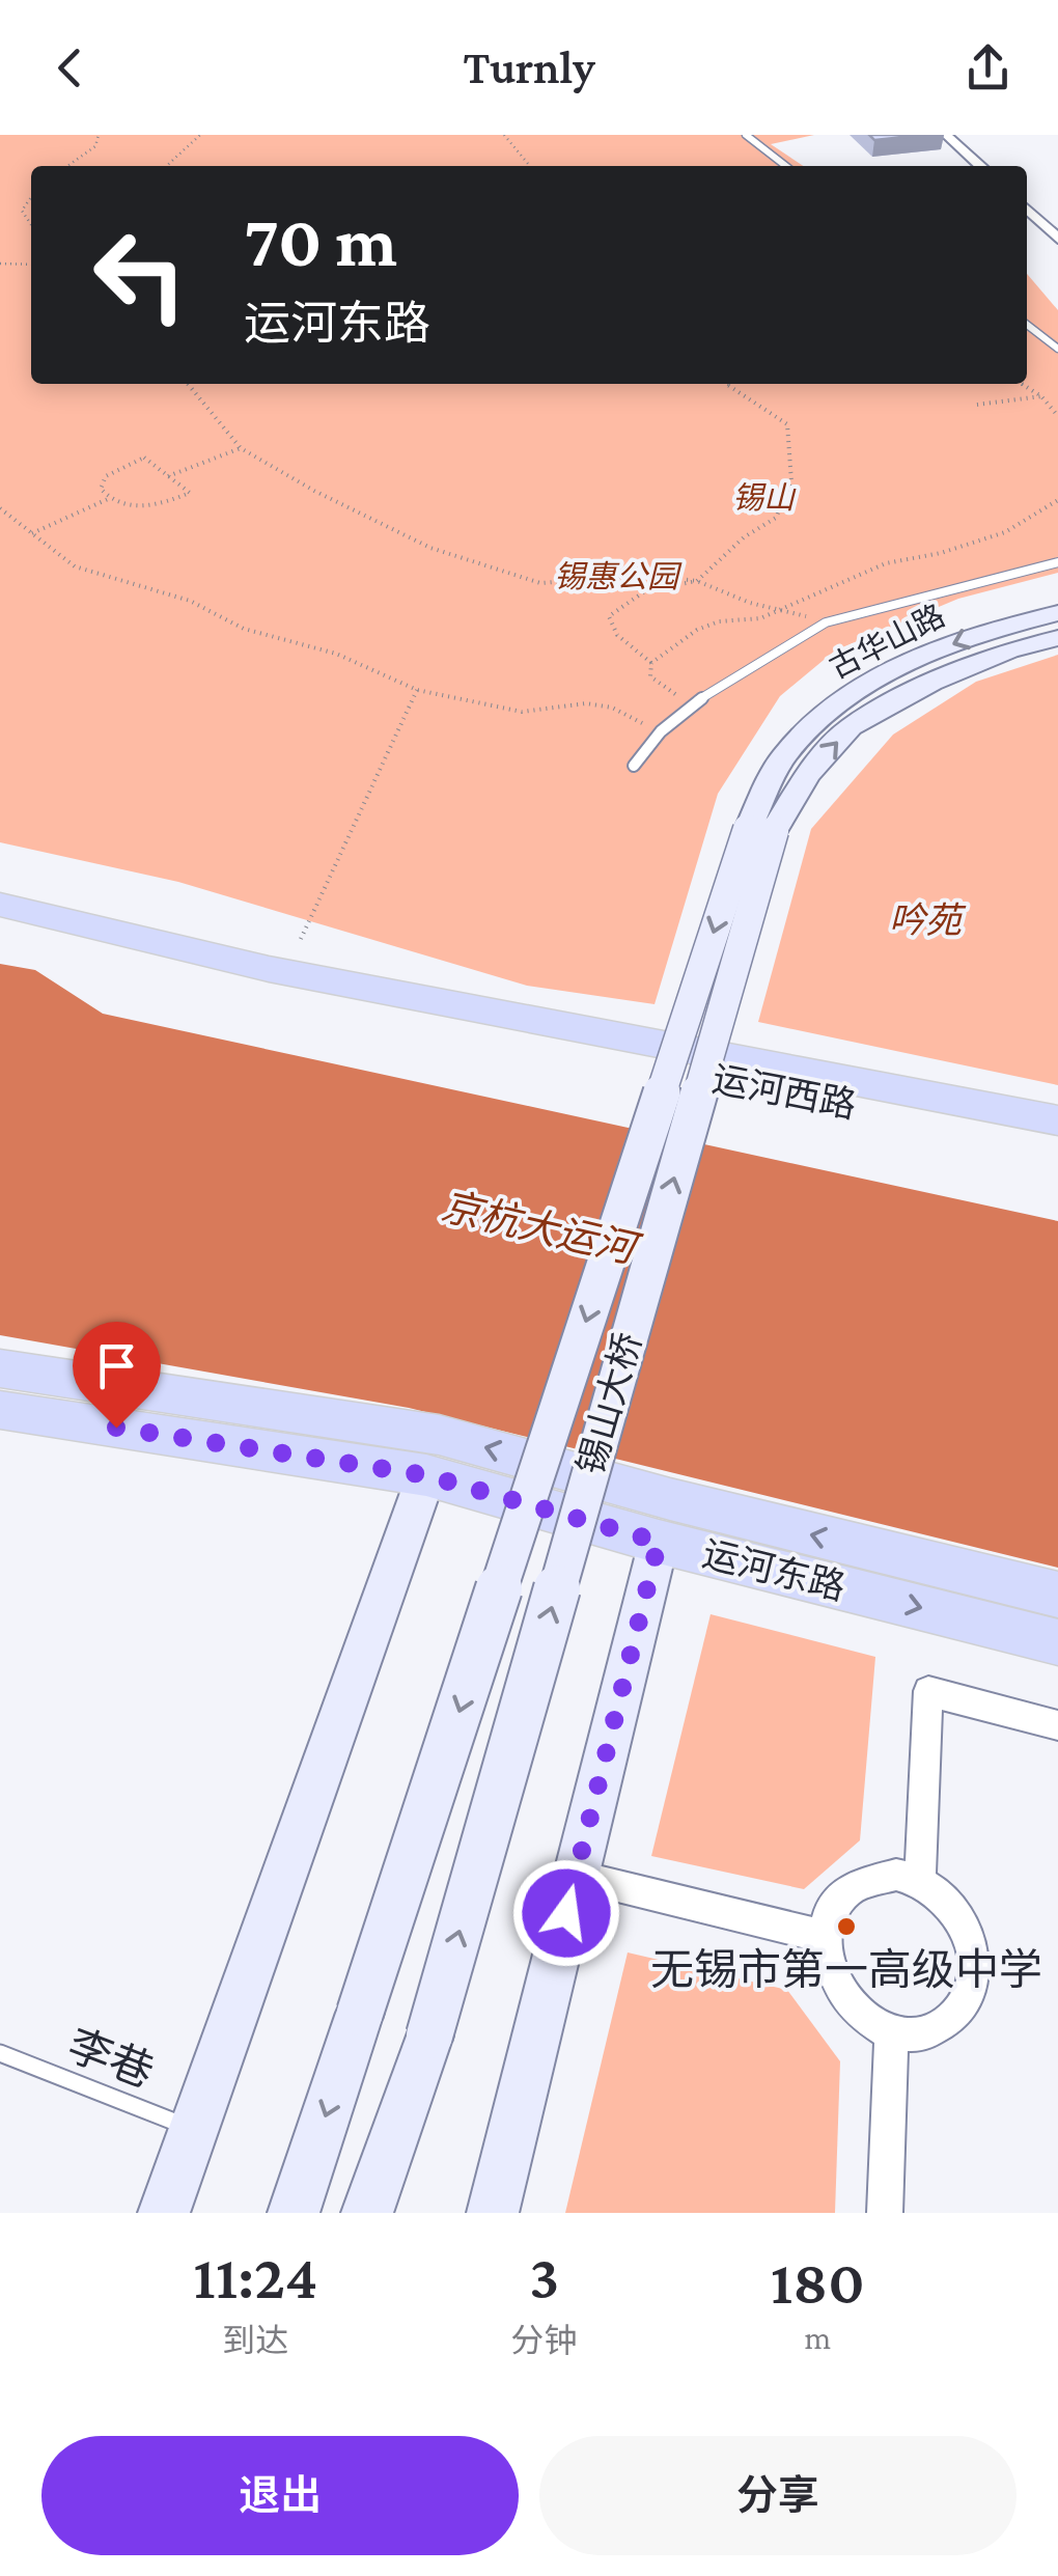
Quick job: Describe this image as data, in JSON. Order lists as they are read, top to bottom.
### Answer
{
  "streets": {
    "main road": [
      "古华山路",
      "运河西路",
      "锡山大桥",
      "运河东路"
    ],
    "lane": ["李巷"]
  },
  "crossings": [
    ["古华山路", "锡山大桥"]
  ],
  "water": ["京杭大运河"],
  "parks": ["锡山", "锡惠公园", "吟苑"],
  "places": ["无锡市第一高级中学"],
  "page": {
    "header": "Turnly",
    "turn": ["70 m", "运河东路"],
    "eta": [
      "11:24",
      "到达",
      "3",
      "分钟",
      "180",
      "m"
    ],
    "buttons": ["退出", "分享"]
  }
}
